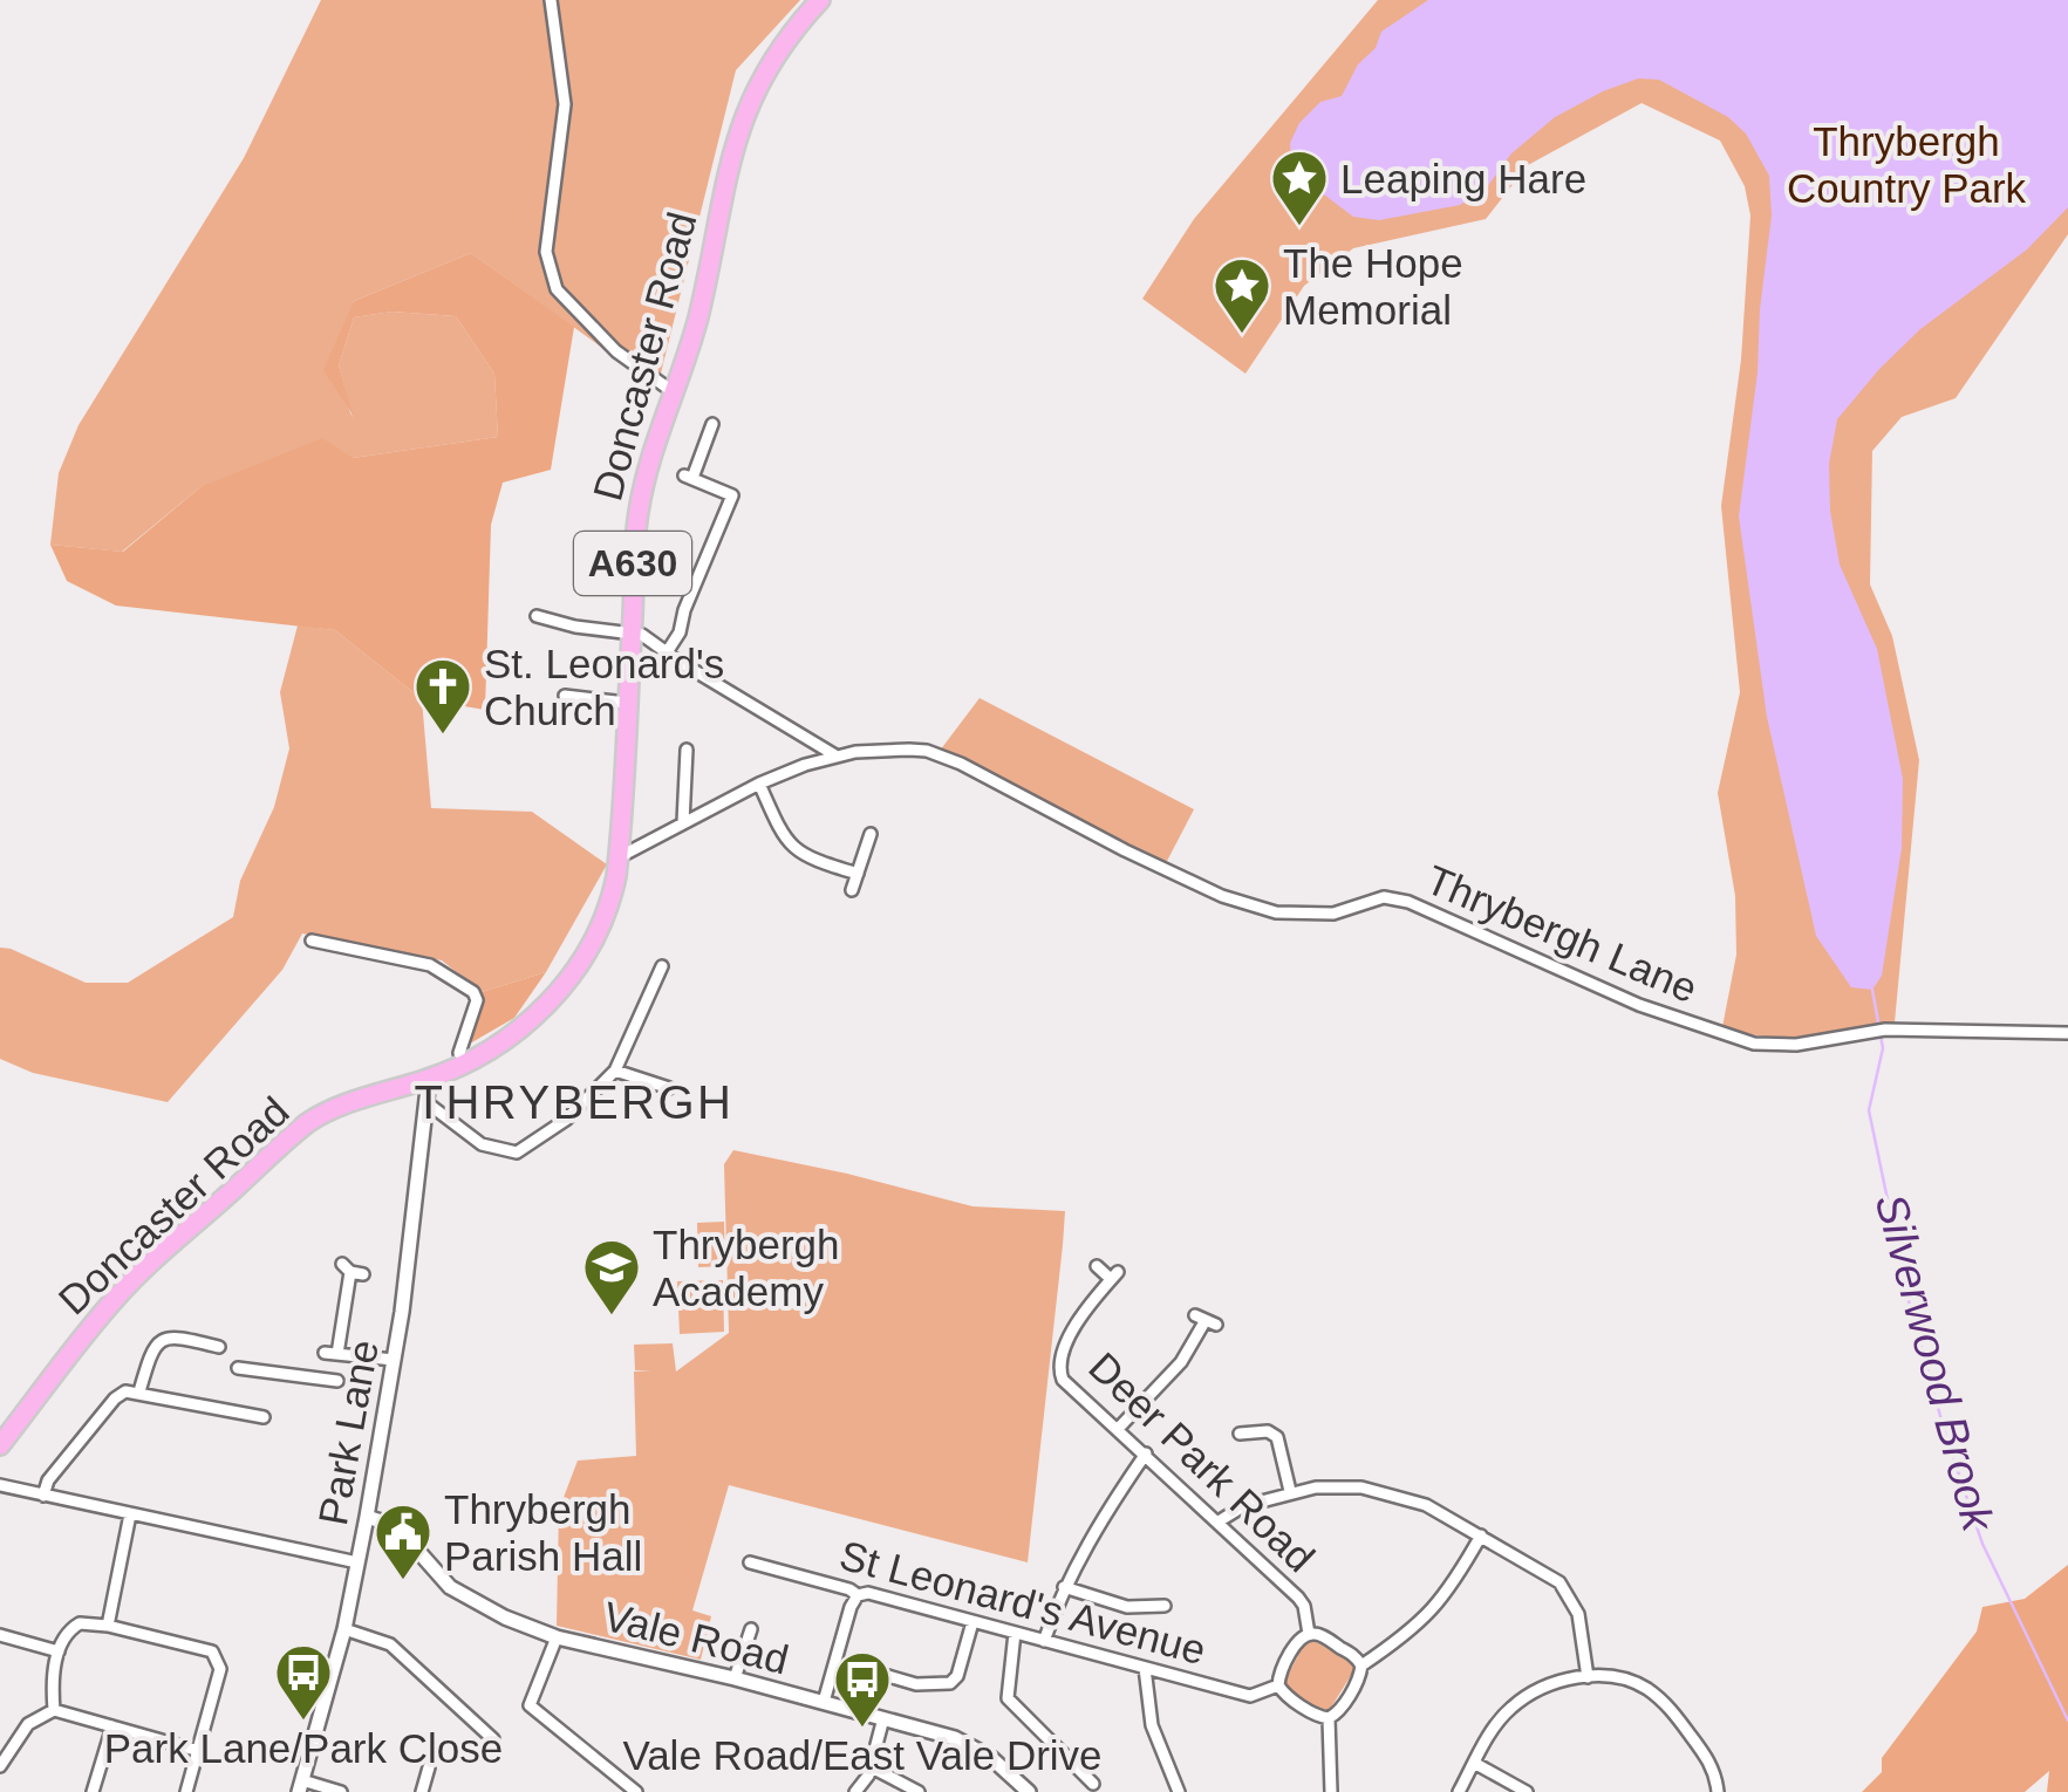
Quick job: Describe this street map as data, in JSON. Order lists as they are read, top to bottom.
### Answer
{
  "streets": {
    "main road": ["Doncaster Road", "A630"],
    "street": [
      "Thrybergh Lane",
      "Park Lane",
      "Deer Park Road",
      "St Leonard's Avenue",
      "Vale Road"
    ]
  },
  "crossings": [
    ["Doncaster Road", "Park Lane"],
    ["Park Lane", "Vale Road"],
    ["Deer Park Road", "St Leonard's Avenue"]
  ],
  "districts": ["THRYBERGH"],
  "water": ["Silverwood Brook"],
  "parks": ["Thrybergh Country Park"],
  "places": {
    "place": ["Leaping Hare", "The Hope Memorial"],
    "church": ["St. Leonard's Church"],
    "school or university": ["Thrybergh Academy"],
    "public building": ["Thrybergh Parish Hall"],
    "bus stop": ["Park Lane/Park Close", "Vale Road/East Vale Drive"]
  }
}
